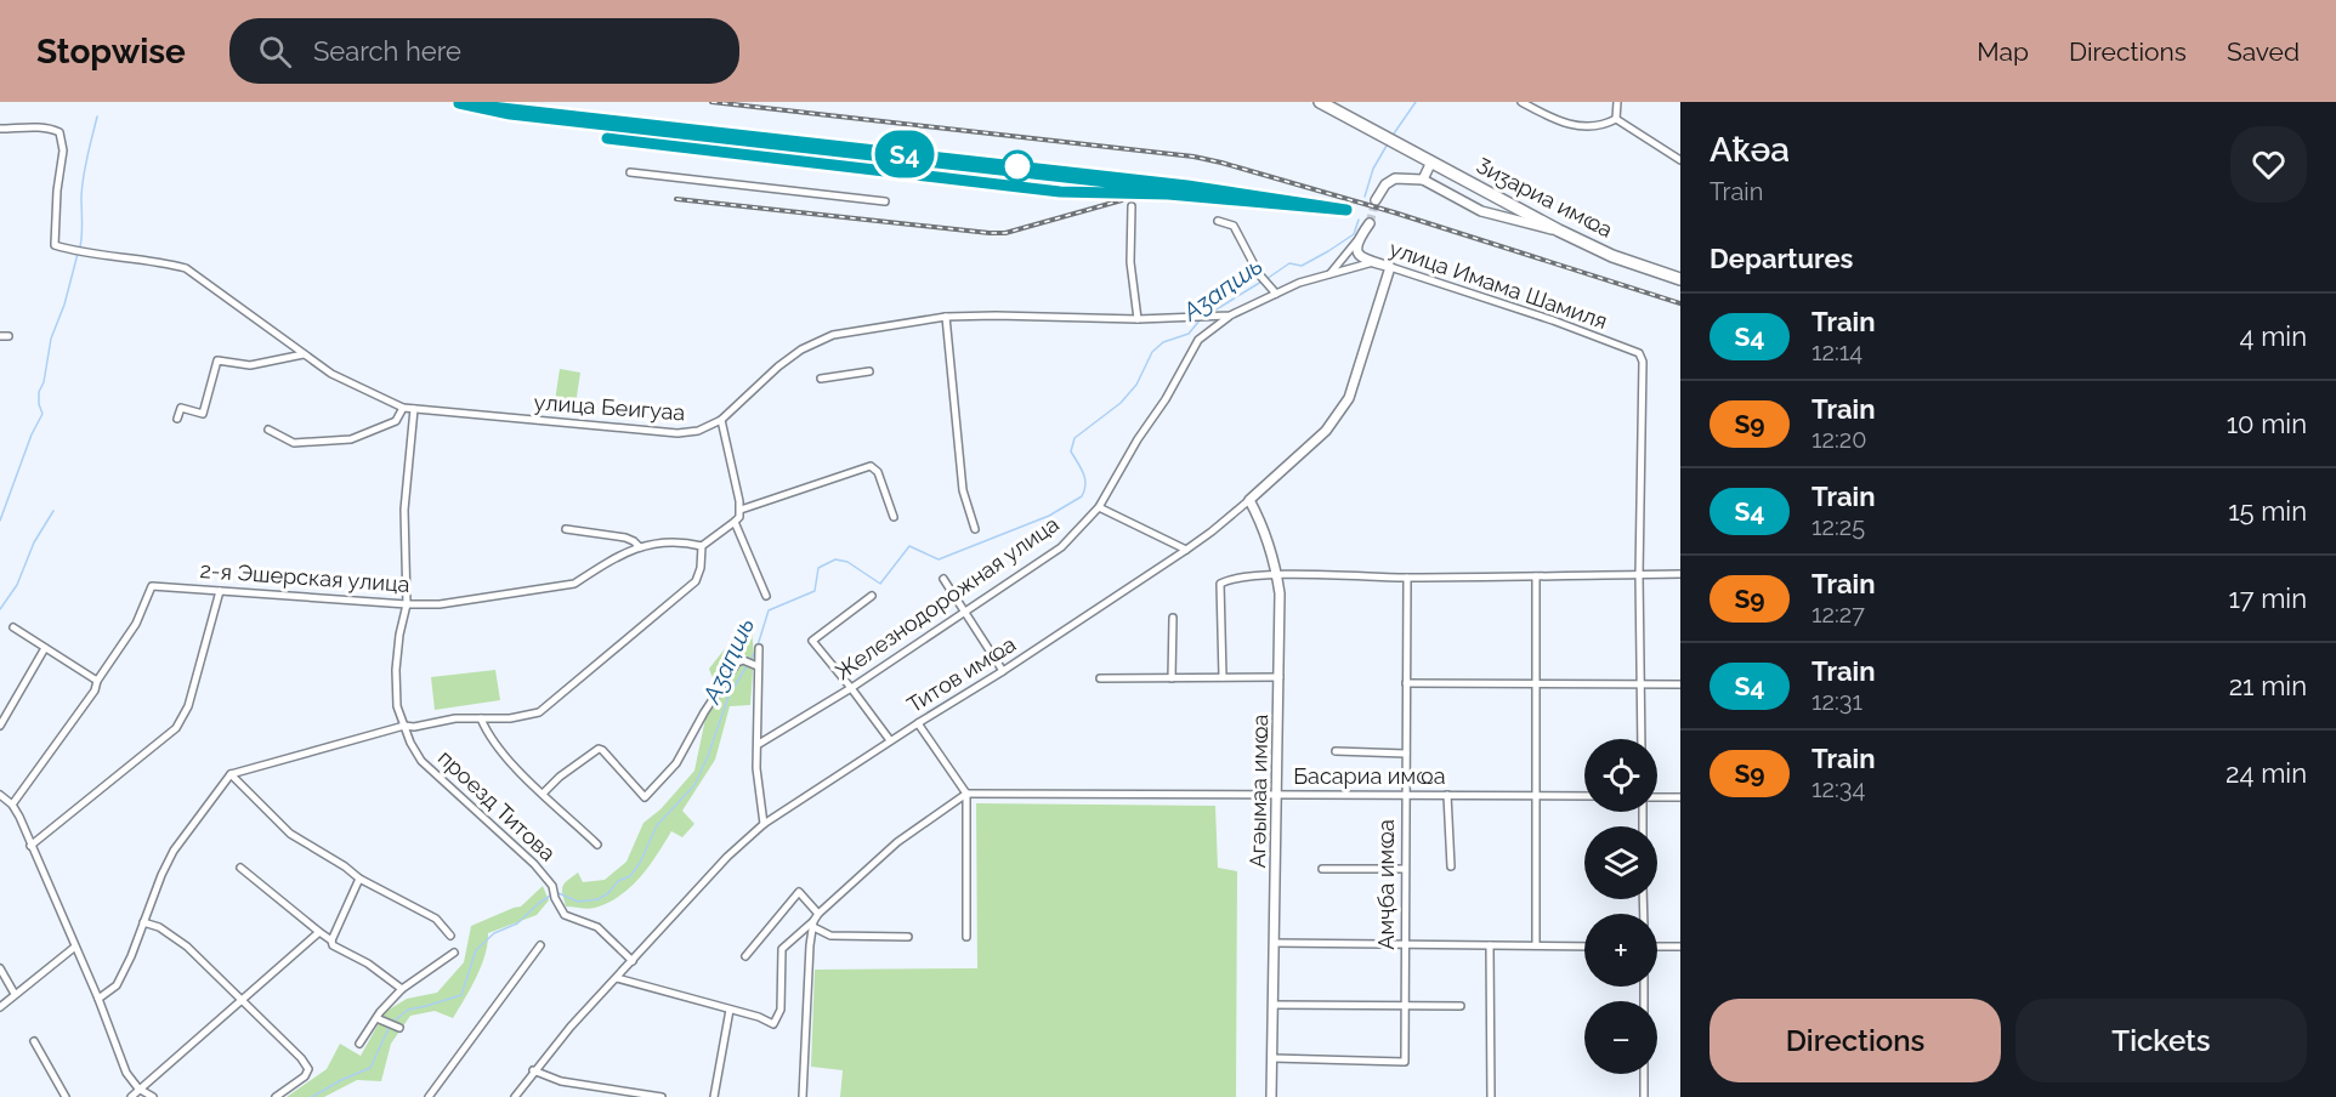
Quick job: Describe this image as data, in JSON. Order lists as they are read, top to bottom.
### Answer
{
  "streets": {
    "highway": ["Ӡиӡариа имҩа"],
    "street": [
      "улица Имама Шамиля",
      "улица Беигуаа",
      "2-я Эшерская улица",
      "Железнодорожная улица",
      "Титов имҩа",
      "Басариа имҩа",
      "Агәымаа имҩа",
      "проезд Титова",
      "Амҷба имҩа"
    ]
  },
  "crossings": [
    ["улица Имама Шамиля", "улица Беигуаа"],
    ["улица Имама Шамиля", "Железнодорожная улица"],
    ["улица Имама Шамиля", "Титов имҩа"],
    ["улица Беигуаа", "проезд Титова"],
    ["2-я Эшерская улица", "проезд Титова"],
    ["Титов имҩа", "Агәымаа имҩа"],
    ["Титов имҩа", "проезд Титова"],
    ["Басариа имҩа", "Агәымаа имҩа"],
    ["Басариа имҩа", "Амҷба имҩа"],
    ["Агәымаа имҩа", "Амҷба имҩа"]
  ],
  "water": ["Аӡаԥшь"],
  "page": {
    "header": "Stopwise",
    "search": "Search here",
    "nav": ["Map", "Directions", "Saved"],
    "on_map": "S4",
    "heading": [
      ["Аҟəа", "Train"],
      "Departures"
    ],
    "list": [
      {
        "mark": "S4",
        "name": "Train",
        "note": "12:14",
        "value": "4 min"
      },
      {
        "mark": "S9",
        "name": "Train",
        "note": "12:20",
        "value": "10 min"
      },
      {
        "mark": "S4",
        "name": "Train",
        "note": "12:25",
        "value": "15 min"
      },
      {
        "mark": "S9",
        "name": "Train",
        "note": "12:27",
        "value": "17 min"
      },
      {
        "mark": "S4",
        "name": "Train",
        "note": "12:31",
        "value": "21 min"
      },
      {
        "mark": "S9",
        "name": "Train",
        "note": "12:34",
        "value": "24 min"
      }
    ],
    "map_buttons": ["+", "−"],
    "buttons": ["Directions", "Tickets"]
  }
}
